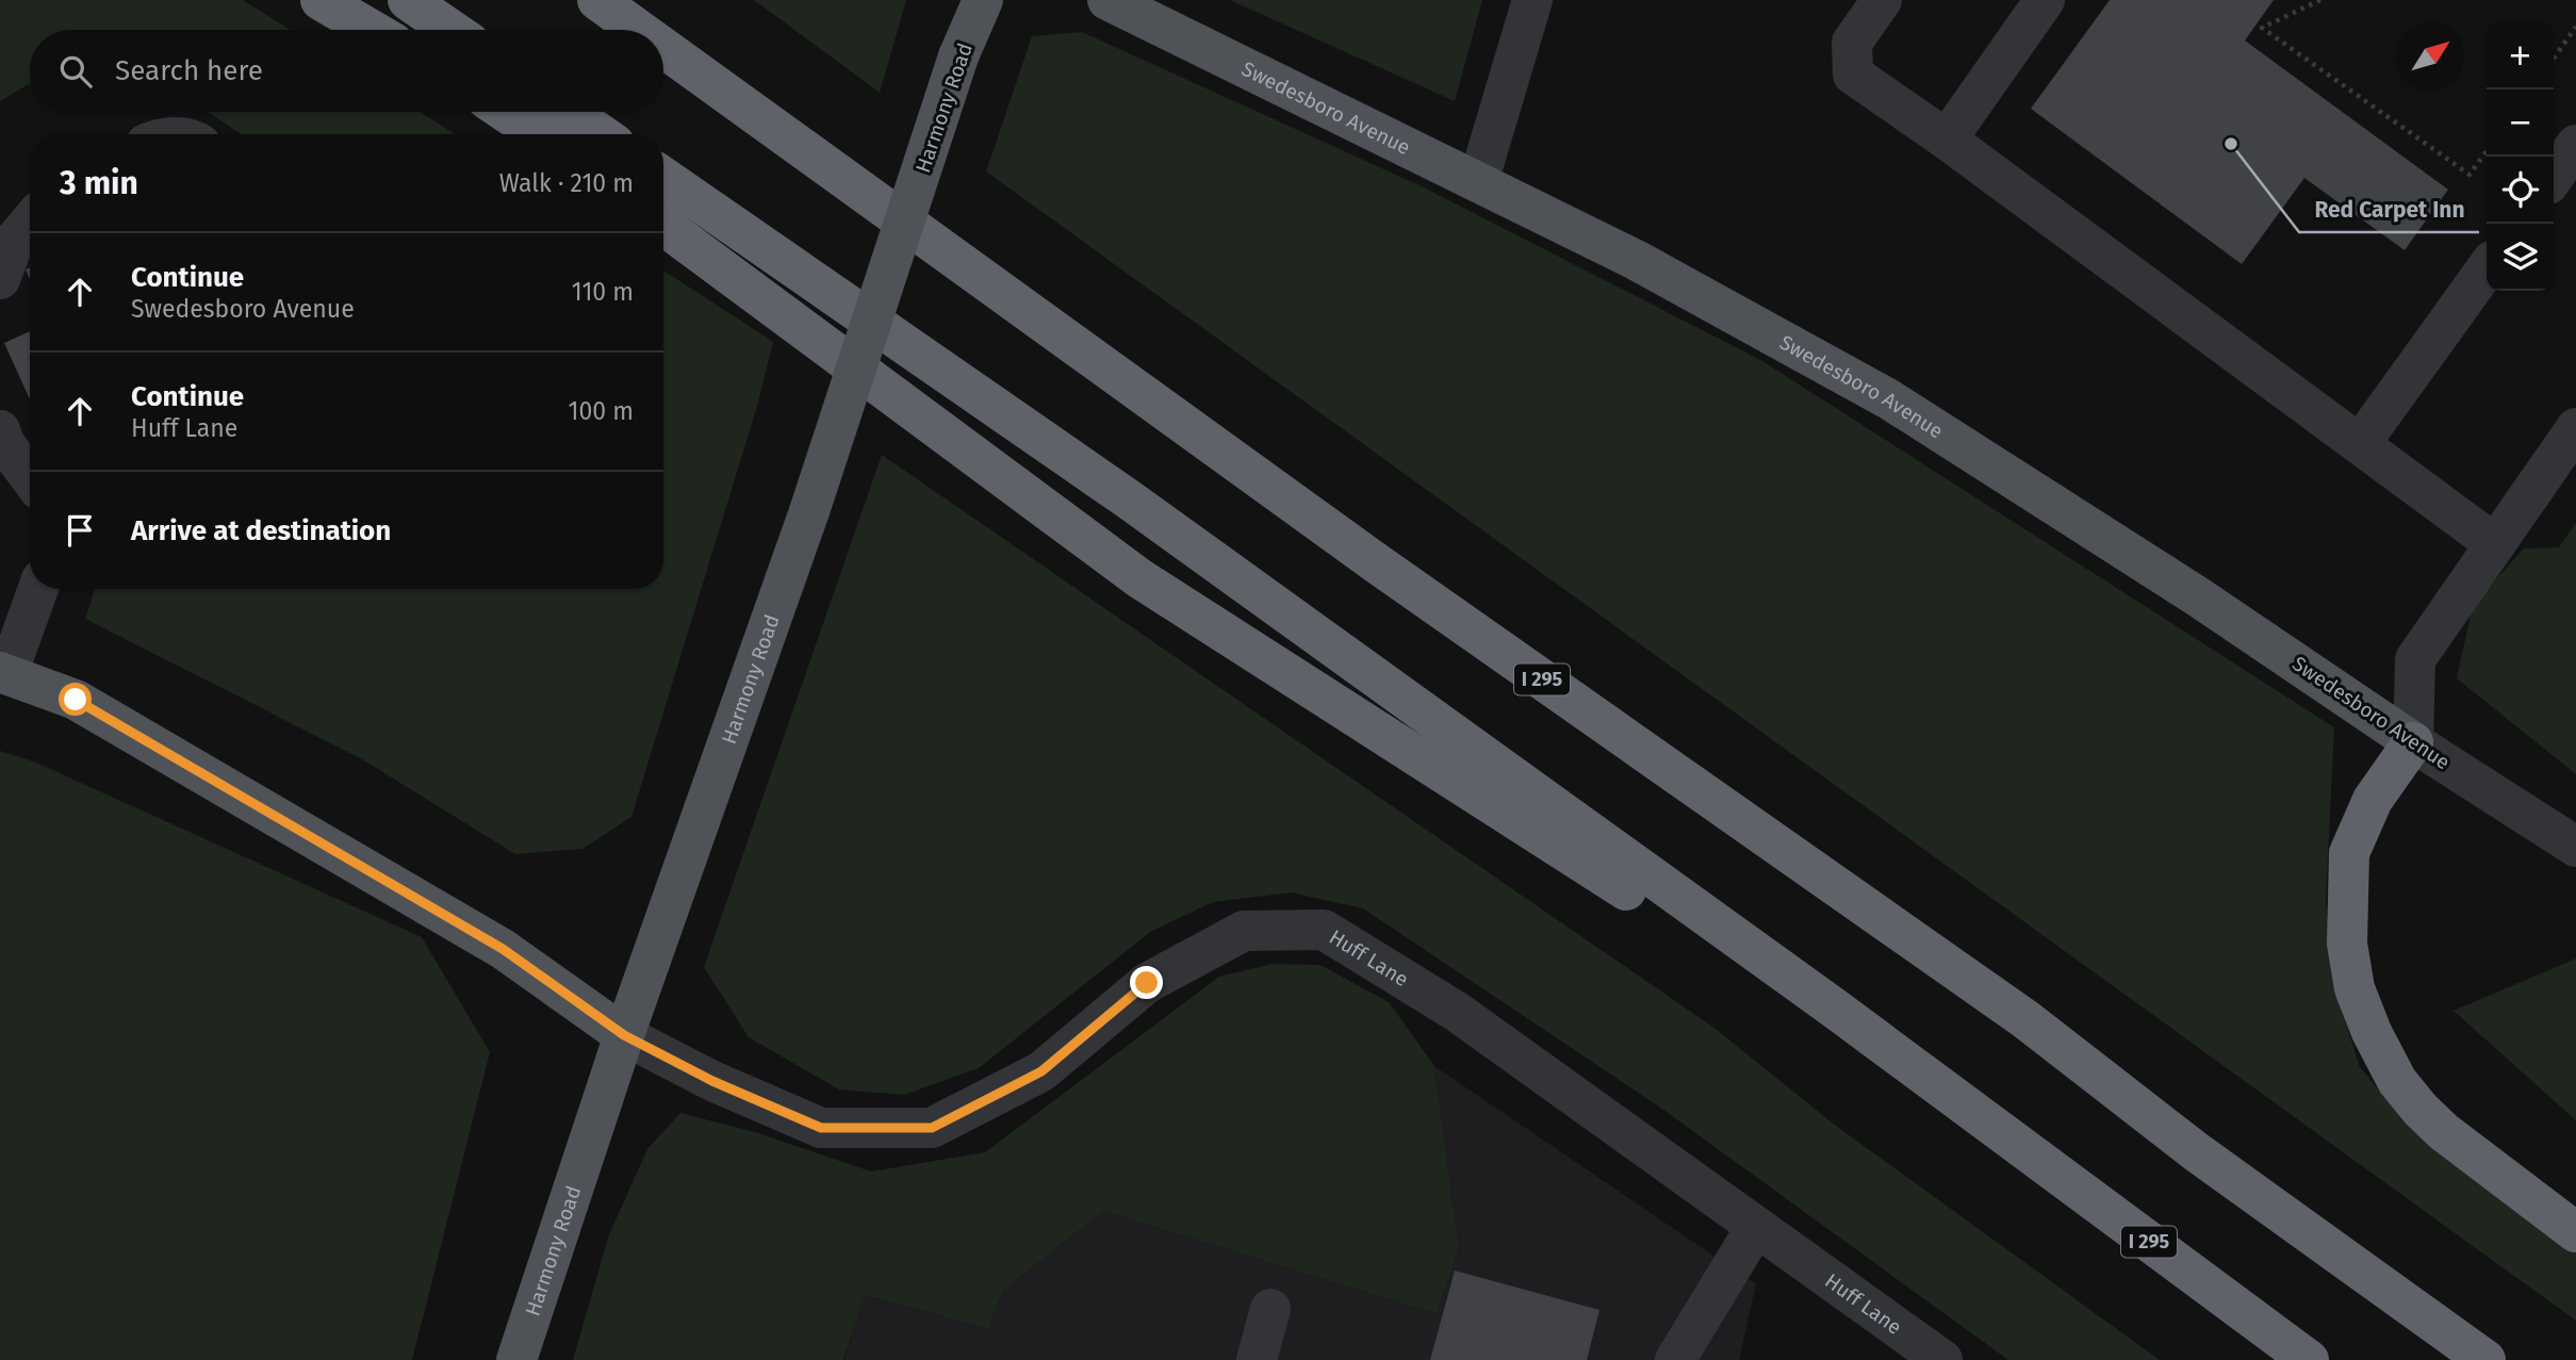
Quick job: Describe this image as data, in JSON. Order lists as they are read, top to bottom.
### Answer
{
  "streets": {
    "highway": ["I 295"],
    "main road": ["Harmony Road", "Swedesboro Avenue"],
    "street": ["Huff Lane"]
  },
  "crossings": [
    ["Harmony Road", "Huff Lane"]
  ],
  "places": ["Red Carpet Inn"],
  "north": "top right",
  "page": {
    "map_buttons": ["+", "−"],
    "search": "Search here",
    "heading": ["3 min", "Walk · 210 m"],
    "list": [
      ["Continue", "Swedesboro Avenue", "110 m"],
      ["Continue", "Huff Lane", "100 m"],
      "Arrive at destination"
    ]
  }
}
